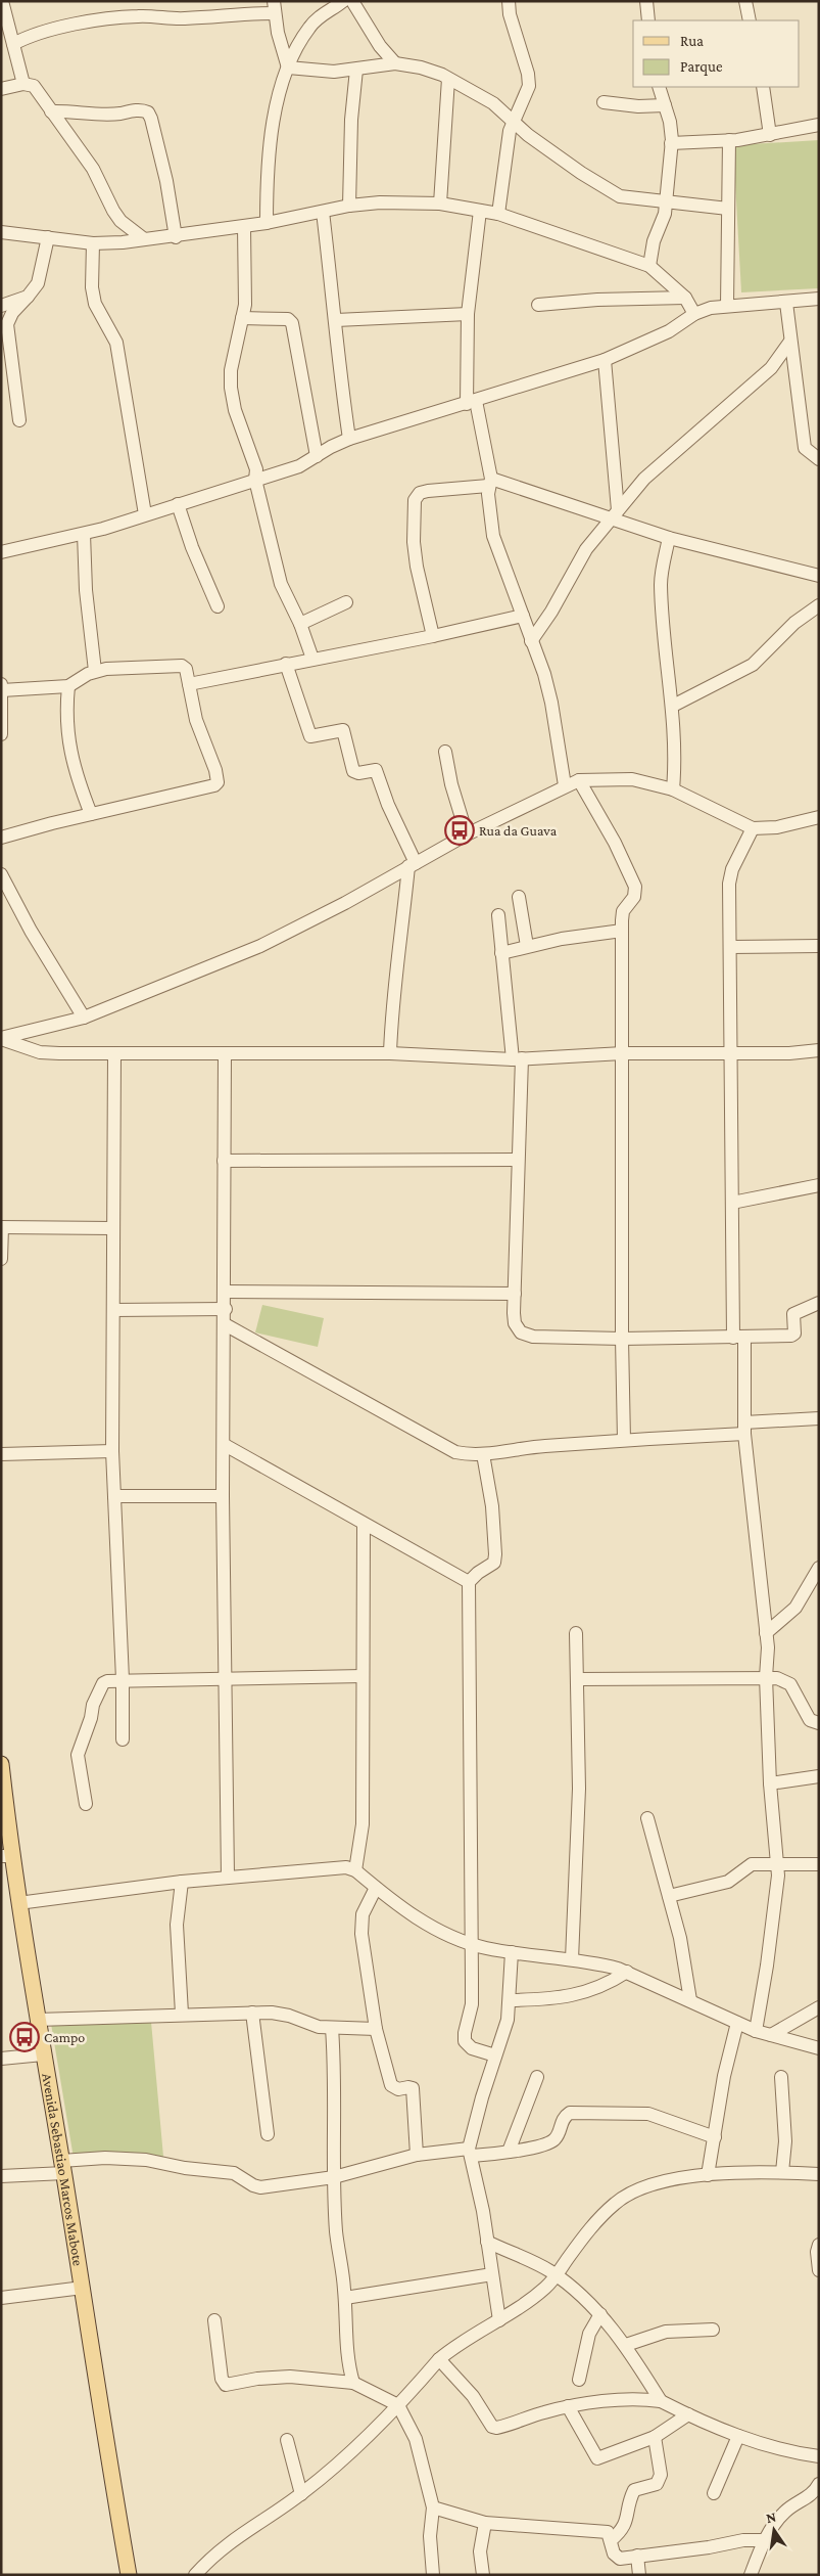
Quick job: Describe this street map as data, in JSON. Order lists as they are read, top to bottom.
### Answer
{
  "streets": {
    "main road": ["Avenida Sebastiao Marcos Mabote"]
  },
  "places": {
    "bus stop": ["Rua da Guava", "Campo"]
  },
  "legend": ["Rua", "Parque"],
  "north": "top"
}
